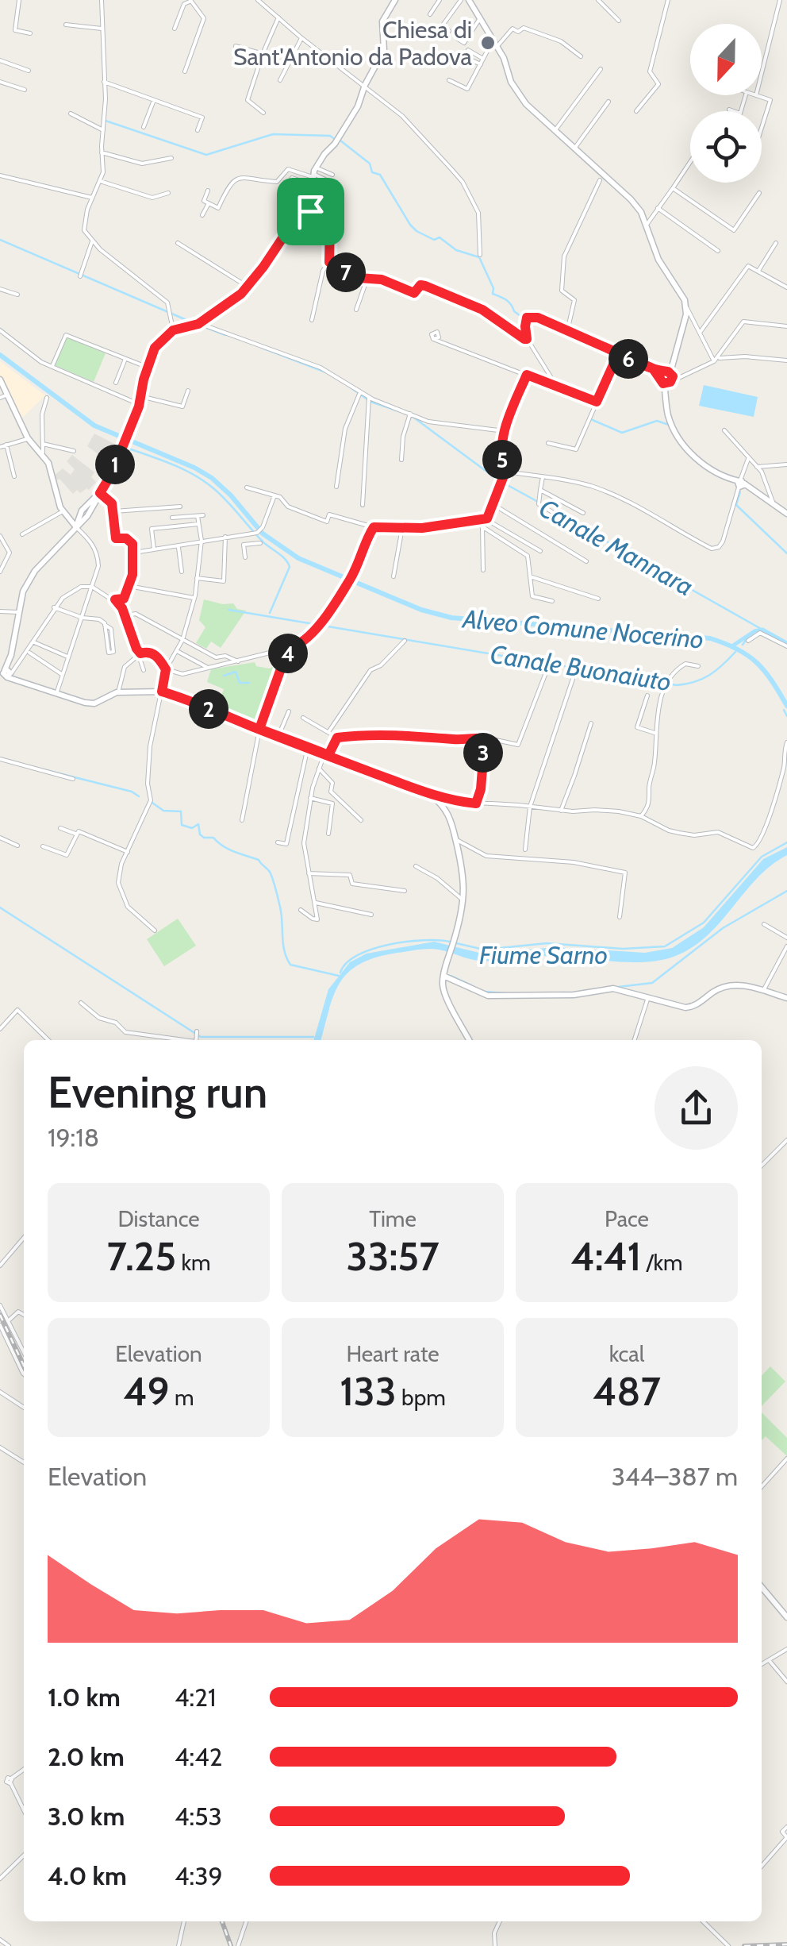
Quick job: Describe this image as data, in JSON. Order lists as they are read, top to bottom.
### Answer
{
  "water": [
    "Canale Mannara",
    "Alveo Comune Nocerino",
    "Canale Buonaiuto",
    "Fiume Sarno"
  ],
  "places": ["Chiesa di Sant'Antonio da Padova"],
  "north": "bottom",
  "page": {
    "pins": [
      "7",
      "6",
      "5",
      "1",
      "4",
      "2",
      "3"
    ],
    "heading": ["Evening run", "19:18"],
    "stats": [
      ["Distance", "7.25 km"],
      ["Time", "33:57"],
      ["Pace", "4:41 /km"],
      ["Elevation", "49 m"],
      ["Heart rate", "133 bpm"],
      ["kcal", "487"]
    ],
    "chart": ["Elevation", "344–387 m"],
    "list": [
      {
        "name": "1.0 km",
        "note": "4:21"
      },
      {
        "name": "2.0 km",
        "note": "4:42"
      },
      {
        "name": "3.0 km",
        "note": "4:53"
      },
      {
        "name": "4.0 km",
        "note": "4:39"
      }
    ]
  }
}
